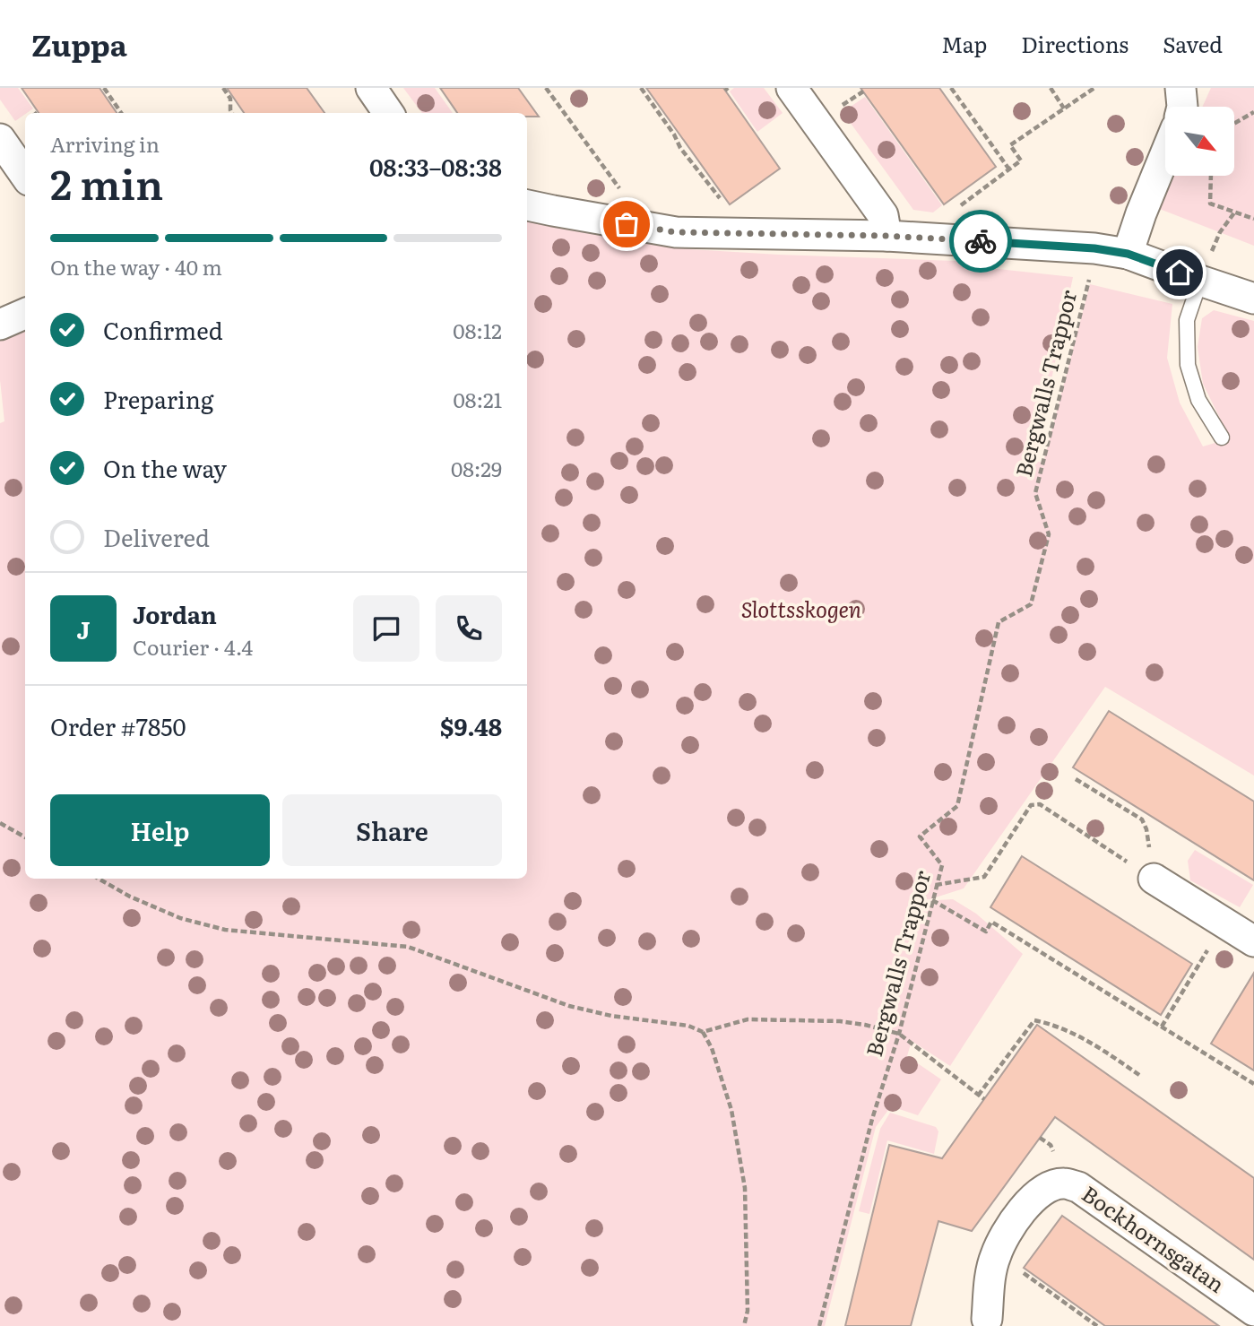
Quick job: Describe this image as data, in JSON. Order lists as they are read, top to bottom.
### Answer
{
  "streets": {
    "street": ["Bockhornsgatan"],
    "path": ["Bergwalls Trappor"]
  },
  "parks": ["Slottsskogen"],
  "north": "bottom right",
  "page": {
    "header": "Zuppa",
    "nav": ["Map", "Directions", "Saved"],
    "heading": ["2 min", "Arriving in", "08:33–08:38"],
    "panel": [
      "Jordan",
      "Courier · 4.4",
      "Order #7850",
      "$9.48"
    ],
    "bar": "On the way · 40 m",
    "list": [
      ["Confirmed", "08:12"],
      ["Preparing", "08:21"],
      ["On the way", "08:29"],
      "Delivered"
    ],
    "round": "J",
    "buttons": ["Help", "Share"]
  }
}
